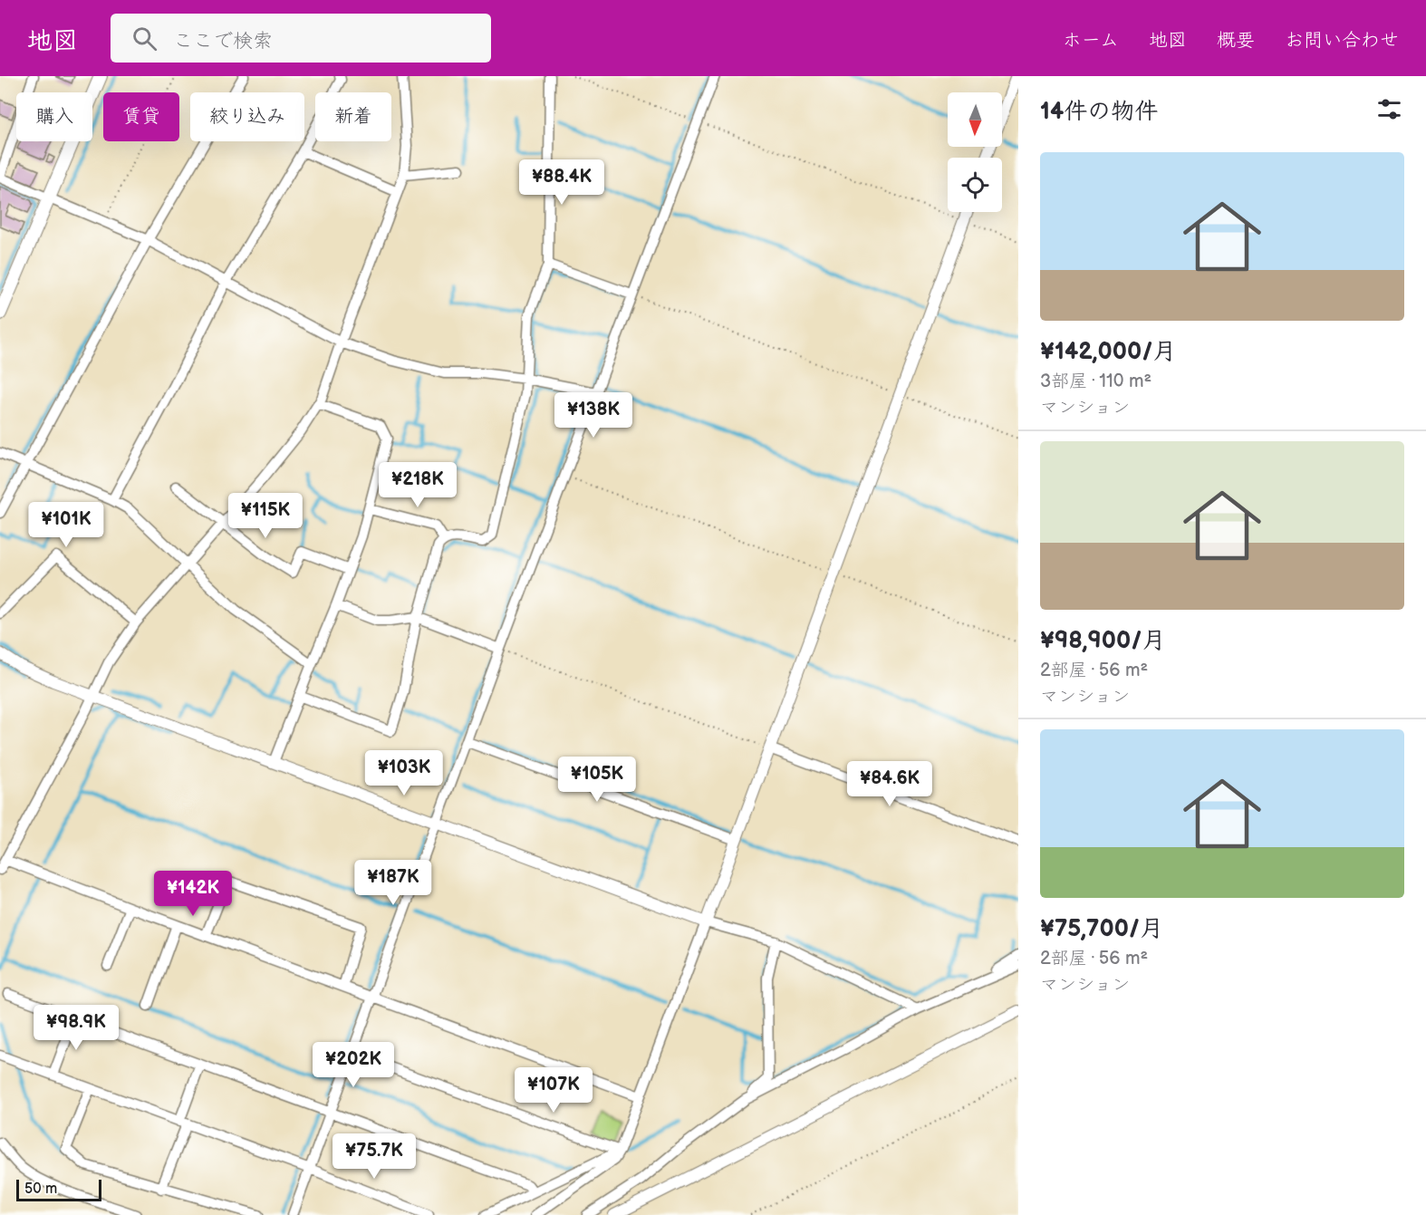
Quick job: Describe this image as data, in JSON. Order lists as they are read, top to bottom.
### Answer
{
  "scale_bar": "50 m",
  "north": "bottom",
  "page": {
    "header": "地図",
    "search": "ここで検索",
    "nav": [
      "ホーム",
      "地図",
      "概要",
      "お問い合わせ"
    ],
    "heading": "14件の物件",
    "chip": [
      "購入",
      "賃貸",
      "絞り込み",
      "新着"
    ],
    "list": [
      {
        "name": "¥142,000/月",
        "note": "3部屋 · 110 m² · マンション"
      },
      {
        "name": "¥98,900/月",
        "note": "2部屋 · 56 m² · マンション"
      },
      {
        "name": "¥75,700/月",
        "note": "2部屋 · 56 m² · マンション"
      }
    ],
    "price": [
      "¥88.4K",
      "¥138K",
      "¥218K",
      "¥115K",
      "¥101K",
      "¥103K",
      "¥105K",
      "¥84.6K",
      "¥187K",
      "¥142K",
      "¥98.9K",
      "¥202K",
      "¥107K",
      "¥75.7K"
    ],
    "scale": "50 m"
  }
}
